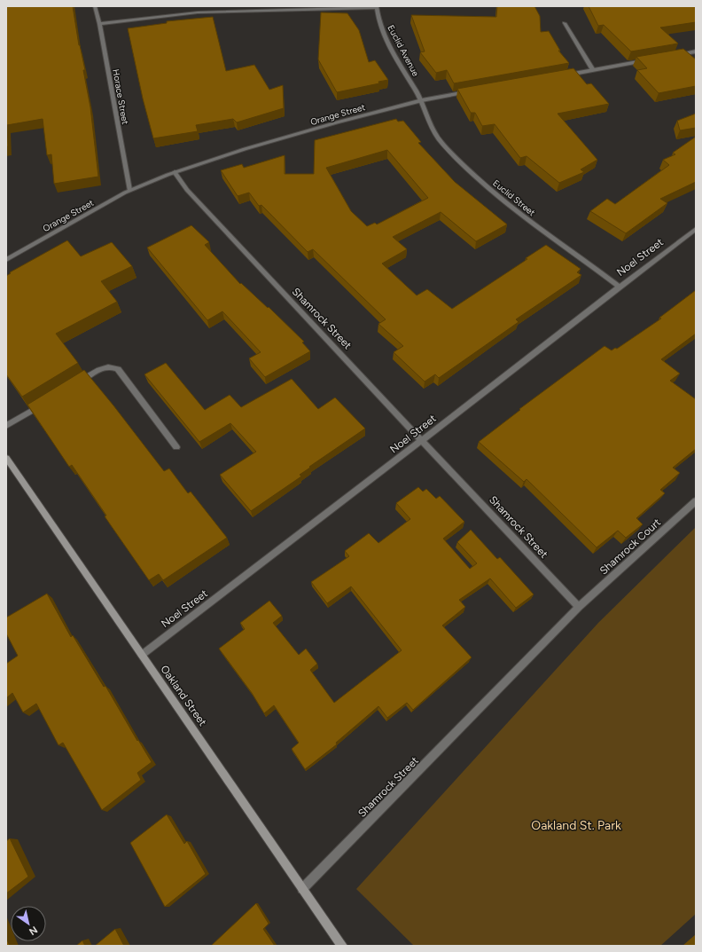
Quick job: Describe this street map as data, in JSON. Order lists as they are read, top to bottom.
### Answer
{
  "streets": {
    "main road": ["Oakland Street"],
    "street": [
      "Euclid Avenue",
      "Horace Street",
      "Orange Street",
      "Euclid Street",
      "Noel Street",
      "Shamrock Street",
      "Shamrock Court"
    ]
  },
  "crossings": [
    ["Euclid Avenue", "Orange Street"],
    ["Euclid Avenue", "Euclid Street"],
    ["Horace Street", "Orange Street"],
    ["Orange Street", "Euclid Street"],
    ["Orange Street", "Shamrock Street"],
    ["Euclid Street", "Noel Street"],
    ["Noel Street", "Shamrock Street"],
    ["Noel Street", "Oakland Street"],
    ["Shamrock Street", "Shamrock Court"],
    ["Shamrock Street", "Oakland Street"]
  ],
  "parks": ["Oakland St. Park"],
  "north": "bottom right"
}
